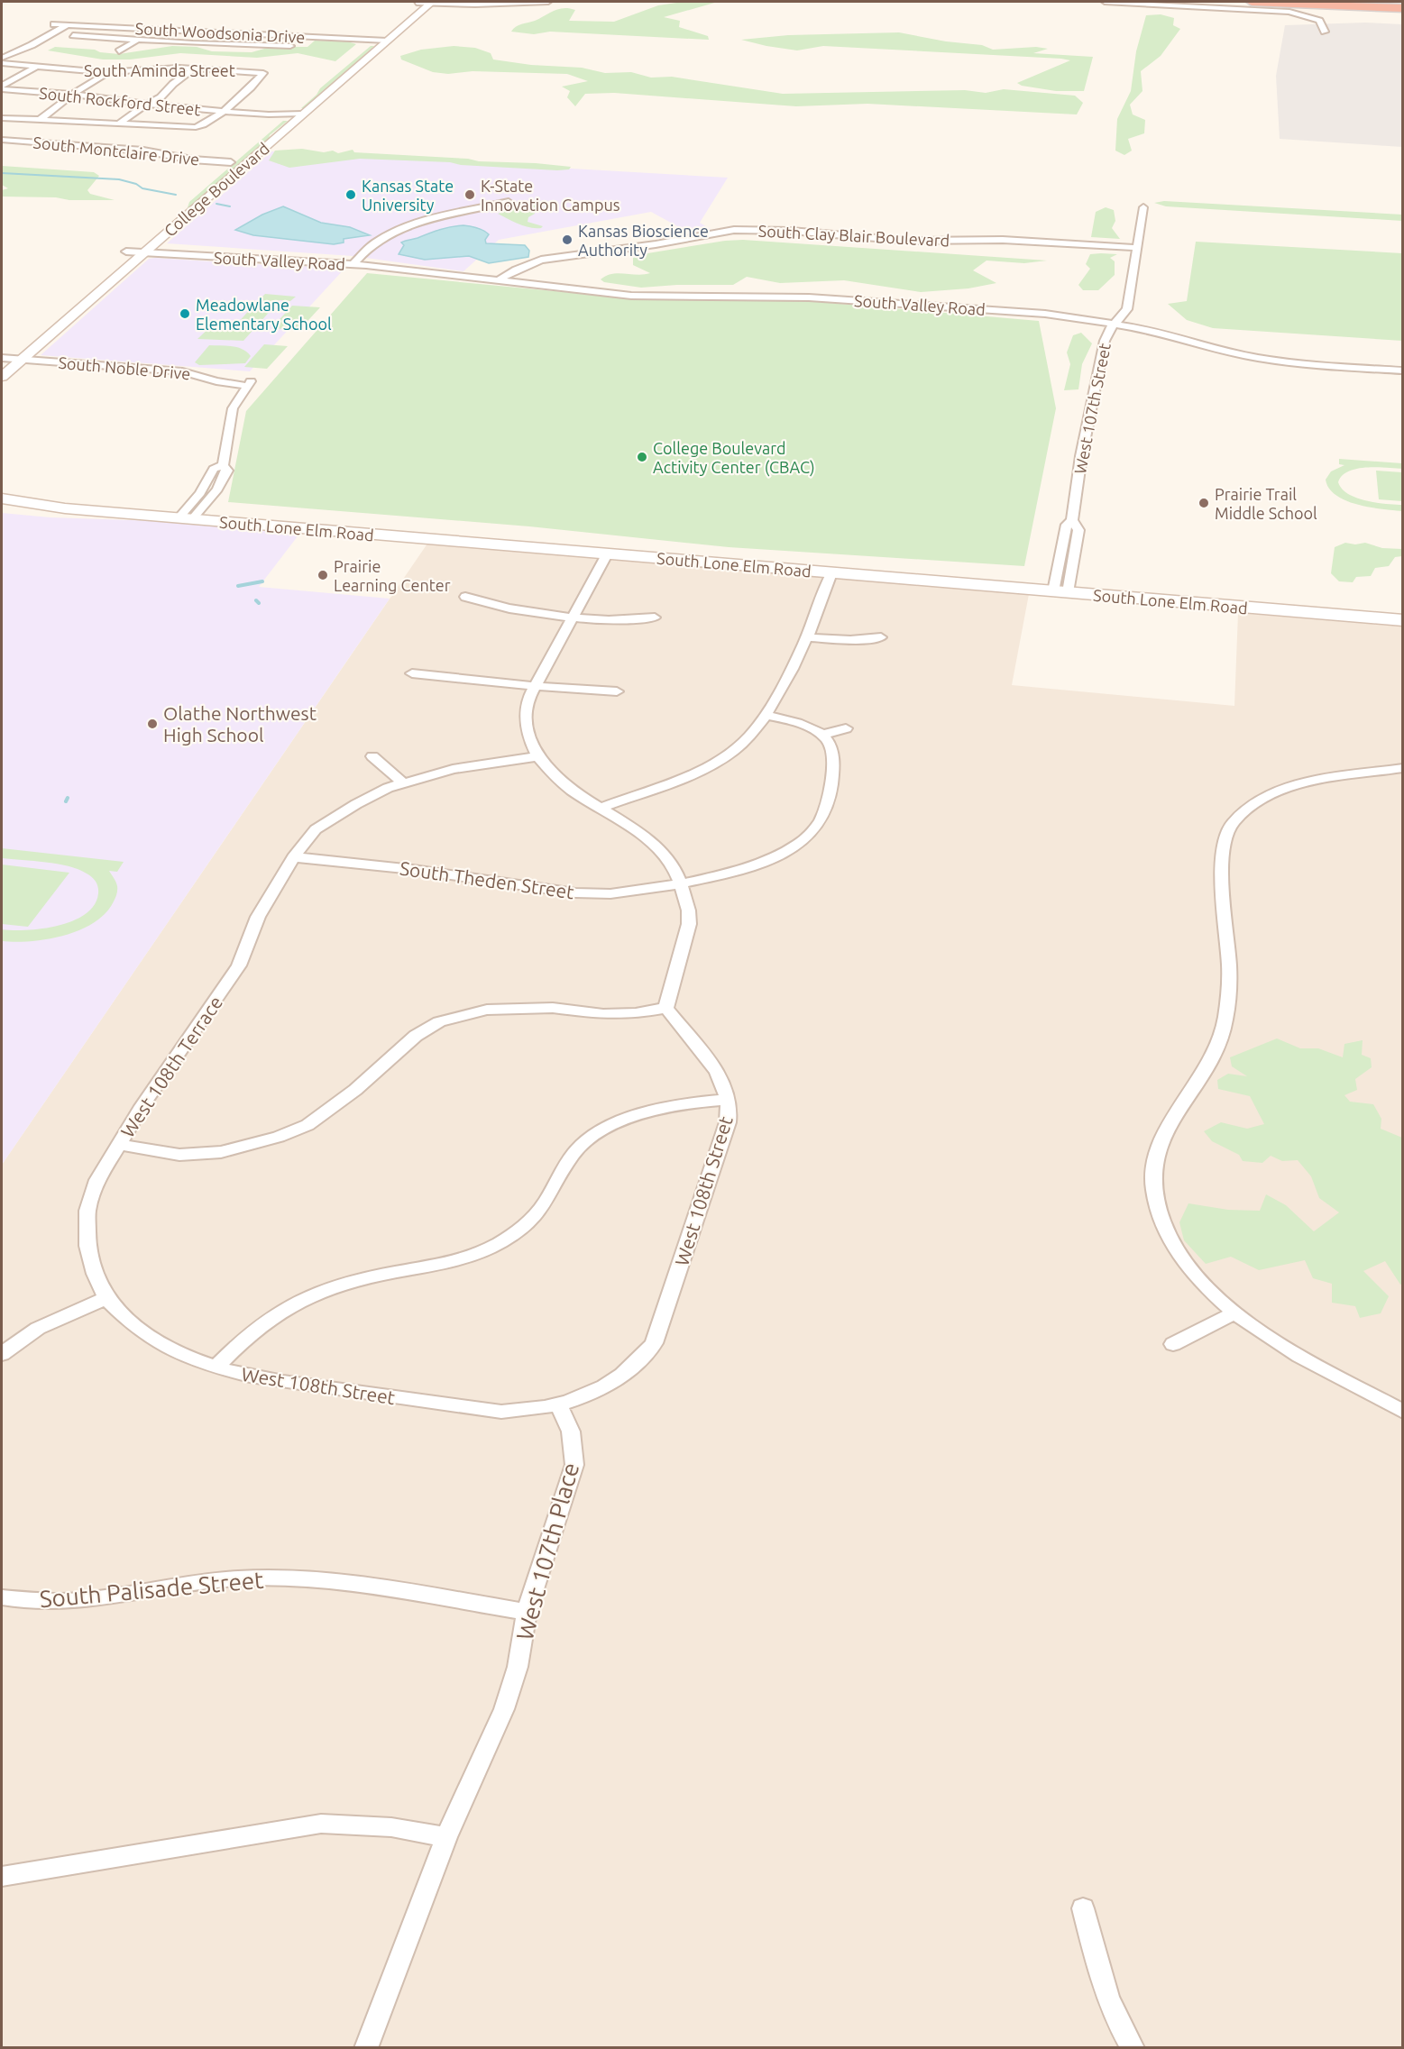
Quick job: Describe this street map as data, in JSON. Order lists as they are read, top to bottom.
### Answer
{
  "streets": {
    "main road": ["College Boulevard", "South Lone Elm Road"],
    "street": [
      "South Woodsonia Drive",
      "South Aminda Street",
      "South Rockford Street",
      "South Montclaire Drive",
      "South Clay Blair Boulevard",
      "South Valley Road",
      "South Noble Drive",
      "West 107th Street",
      "South Theden Street",
      "West 108th Terrace",
      "West 108th Street",
      "West 107th Place",
      "South Palisade Street"
    ]
  },
  "crossings": [
    ["South Woodsonia Drive", "College Boulevard"],
    ["South Aminda Street", "South Rockford Street"],
    ["South Rockford Street", "College Boulevard"],
    ["South Montclaire Drive", "College Boulevard"],
    ["College Boulevard", "South Valley Road"],
    ["College Boulevard", "South Noble Drive"],
    ["South Clay Blair Boulevard", "South Valley Road"],
    ["South Clay Blair Boulevard", "West 107th Street"],
    ["South Valley Road", "West 107th Street"],
    ["South Noble Drive", "South Lone Elm Road"],
    ["West 107th Street", "South Lone Elm Road"],
    ["South Theden Street", "West 108th Terrace"],
    ["West 108th Terrace", "West 108th Street"],
    ["West 108th Street", "West 107th Place"],
    ["West 107th Place", "South Palisade Street"]
  ],
  "places": [
    "Kansas State University",
    "K-State Innovation Campus",
    "Kansas Bioscience Authority",
    "Meadowlane Elementary School",
    "College Boulevard Activity Center (CBAC)",
    "Prairie Trail Middle School",
    "Prairie Learning Center",
    "Olathe Northwest High School"
  ]
}
